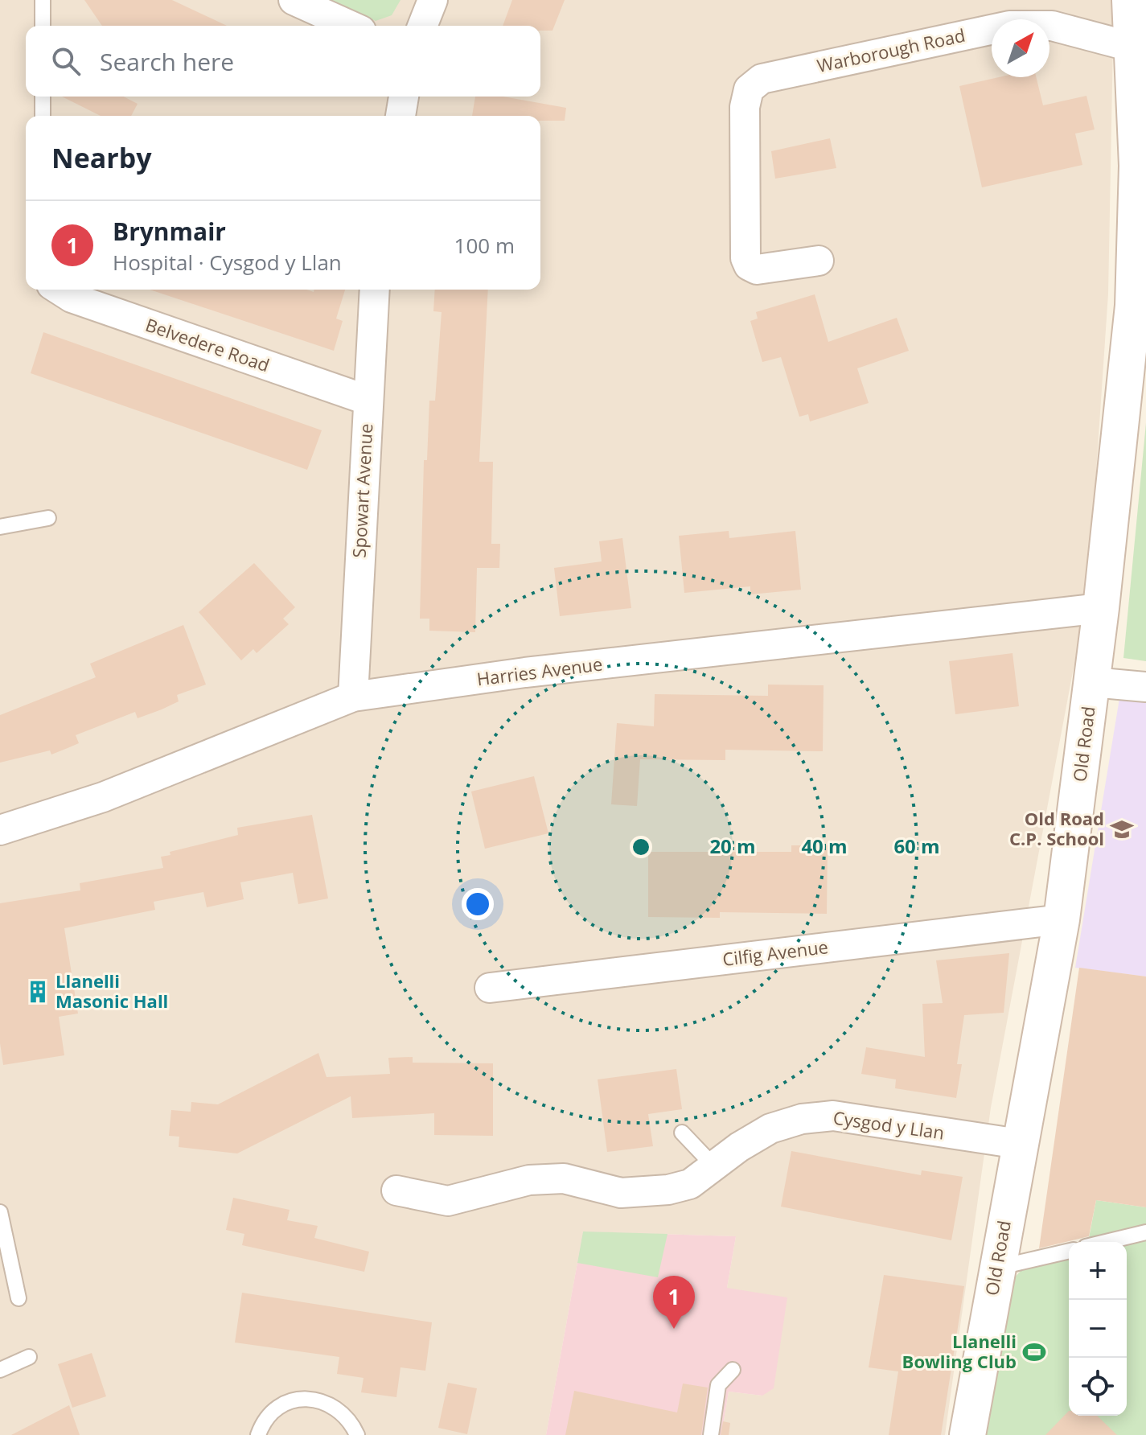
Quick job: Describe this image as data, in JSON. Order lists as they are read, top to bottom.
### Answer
{
  "streets": {
    "street": [
      "Warborough Road",
      "Belvedere Road",
      "Spowart Avenue",
      "Harries Avenue",
      "Old Road",
      "Cilfig Avenue",
      "Cysgod y Llan"
    ]
  },
  "crossings": [
    ["Warborough Road", "Old Road"],
    ["Belvedere Road", "Spowart Avenue"],
    ["Spowart Avenue", "Harries Avenue"],
    ["Harries Avenue", "Old Road"],
    ["Old Road", "Cilfig Avenue"],
    ["Old Road", "Cysgod y Llan"]
  ],
  "places": {
    "school or university": ["Old Road C.P. School"],
    "building": ["Llanelli Masonic Hall"],
    "sports": ["Llanelli Bowling Club"]
  },
  "north": "top right",
  "page": {
    "search": "Search here",
    "heading": "Nearby",
    "list": [
      {
        "mark": "1",
        "name": "Brynmair",
        "note": "Hospital · Cysgod y Llan",
        "value": "100 m"
      }
    ],
    "map_buttons": ["+", "−"],
    "pins": "1"
  },
  "rings": ["20 m", "40 m", "60 m"]
}
